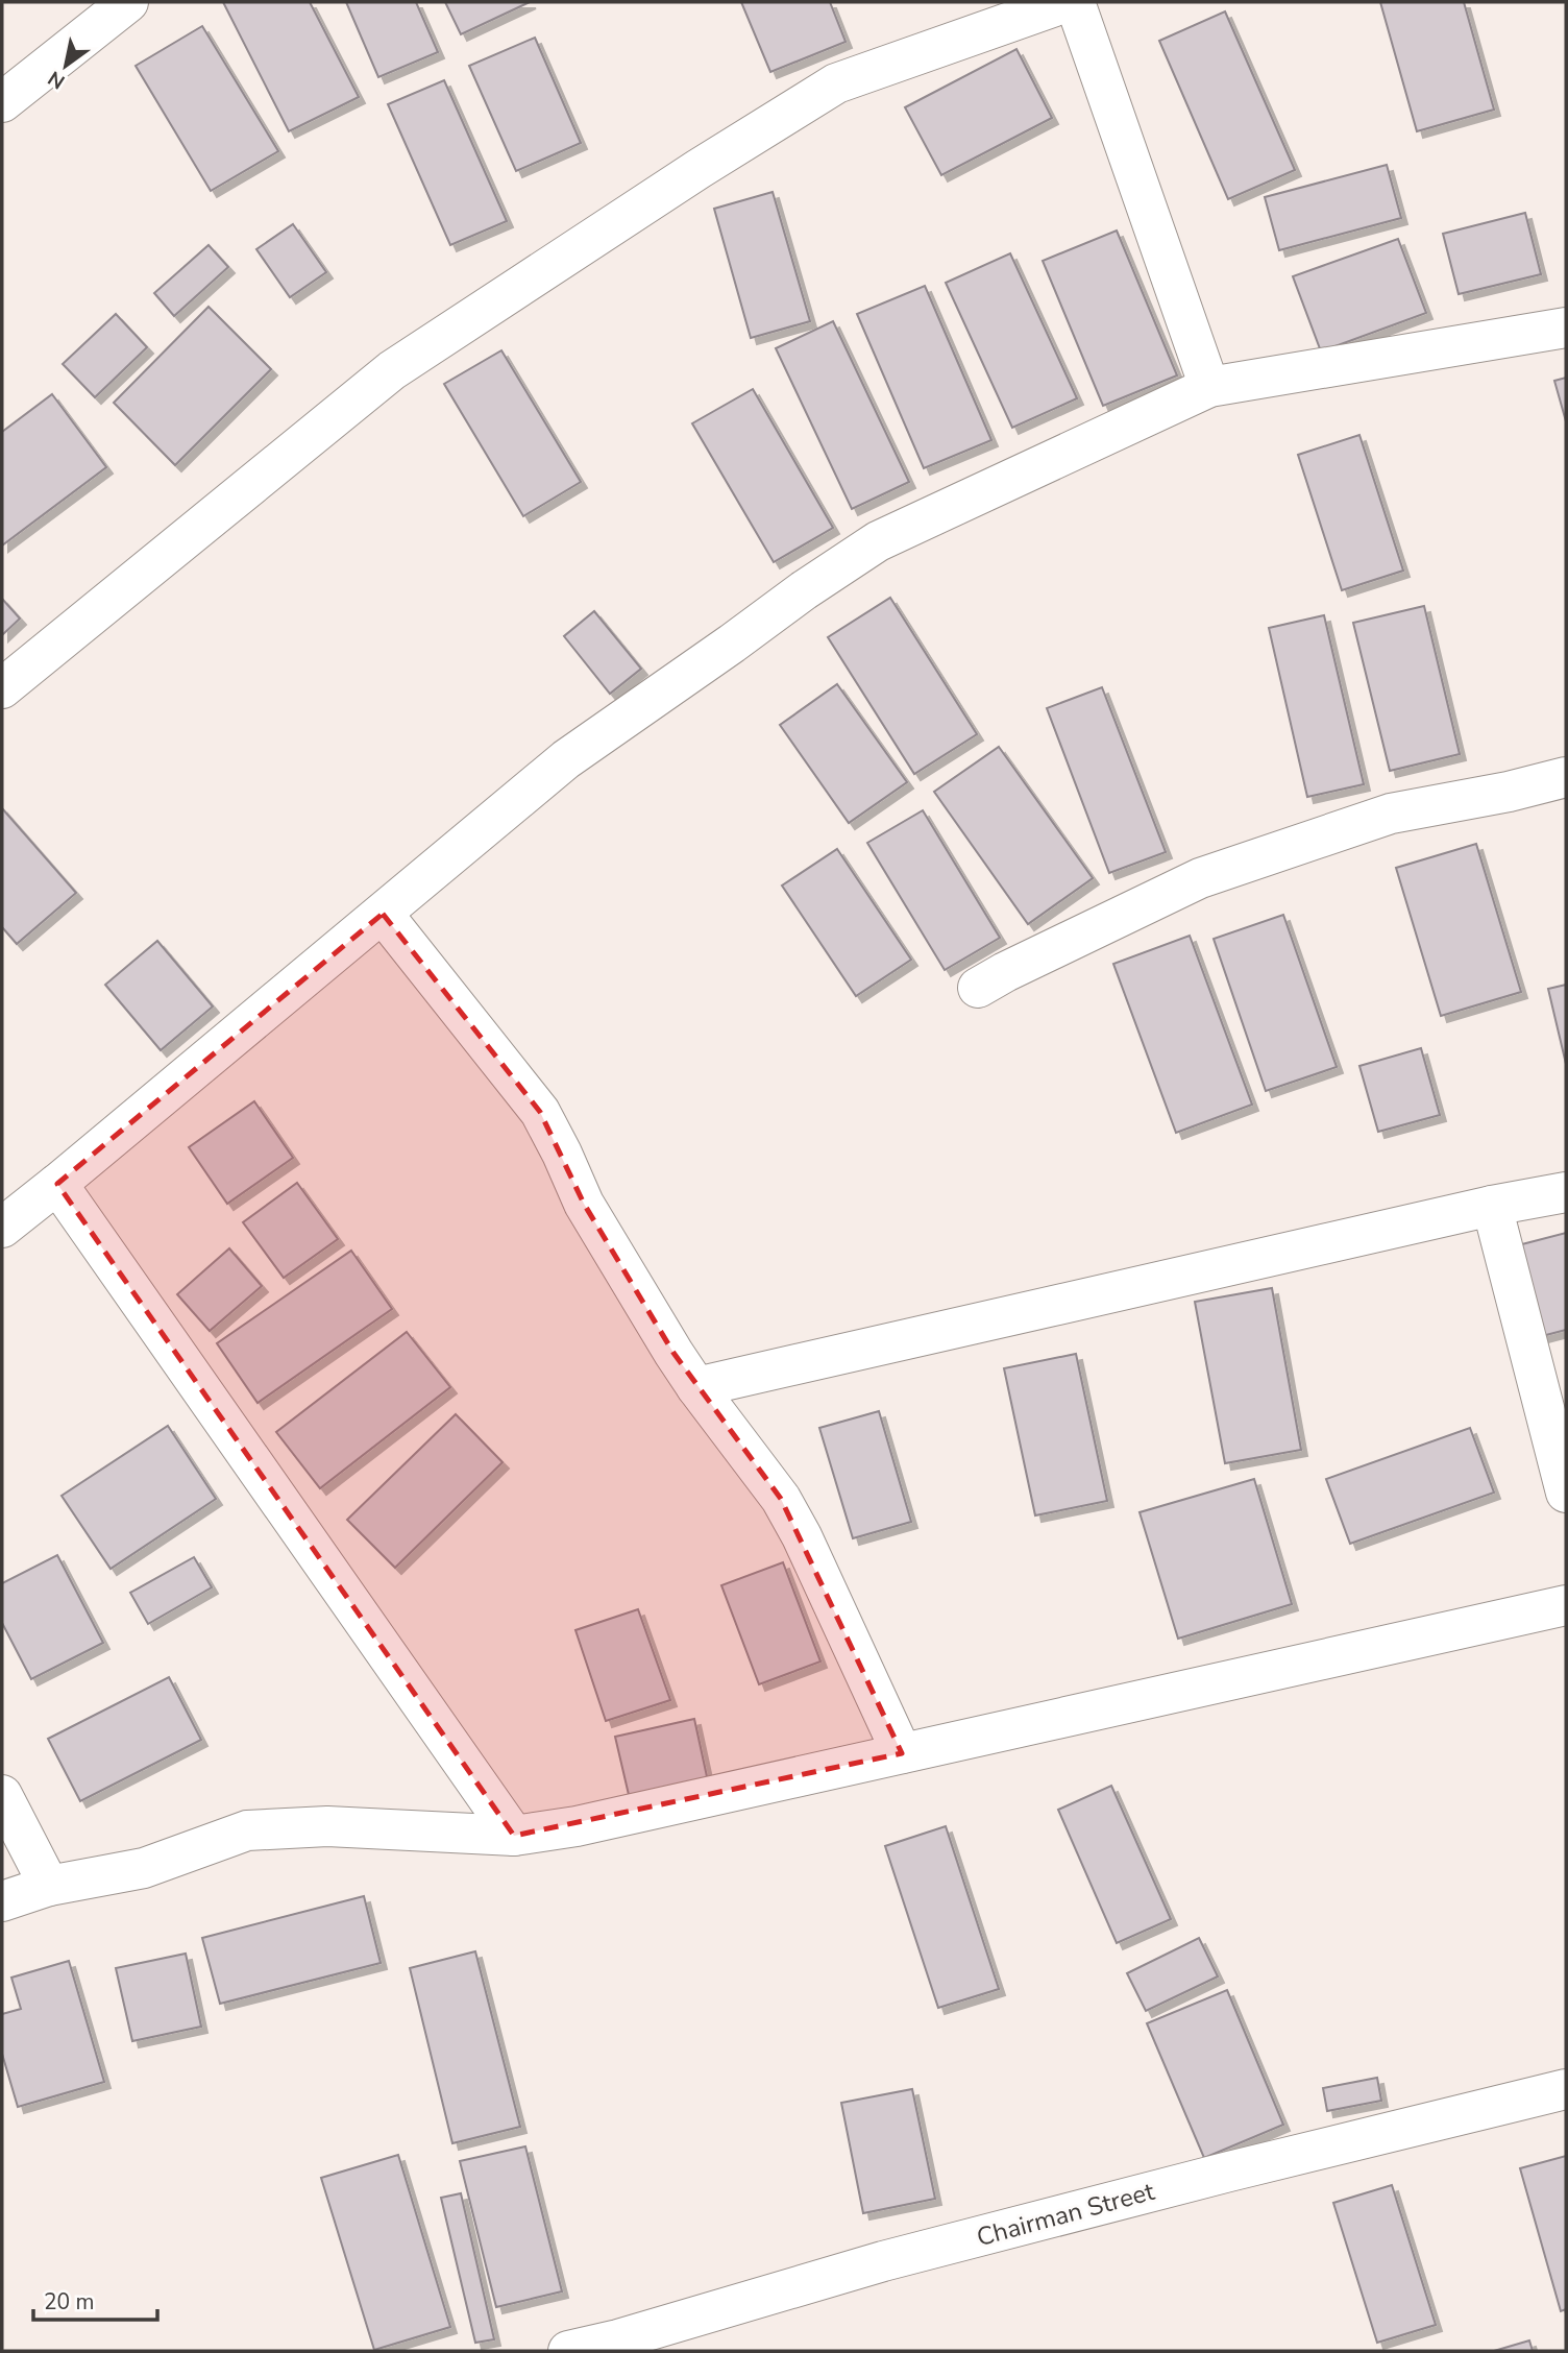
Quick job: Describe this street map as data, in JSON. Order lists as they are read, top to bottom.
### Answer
{
  "streets": {
    "street": ["Chairman Street"]
  },
  "scale_bar": "20 m",
  "north": "bottom left"
}
